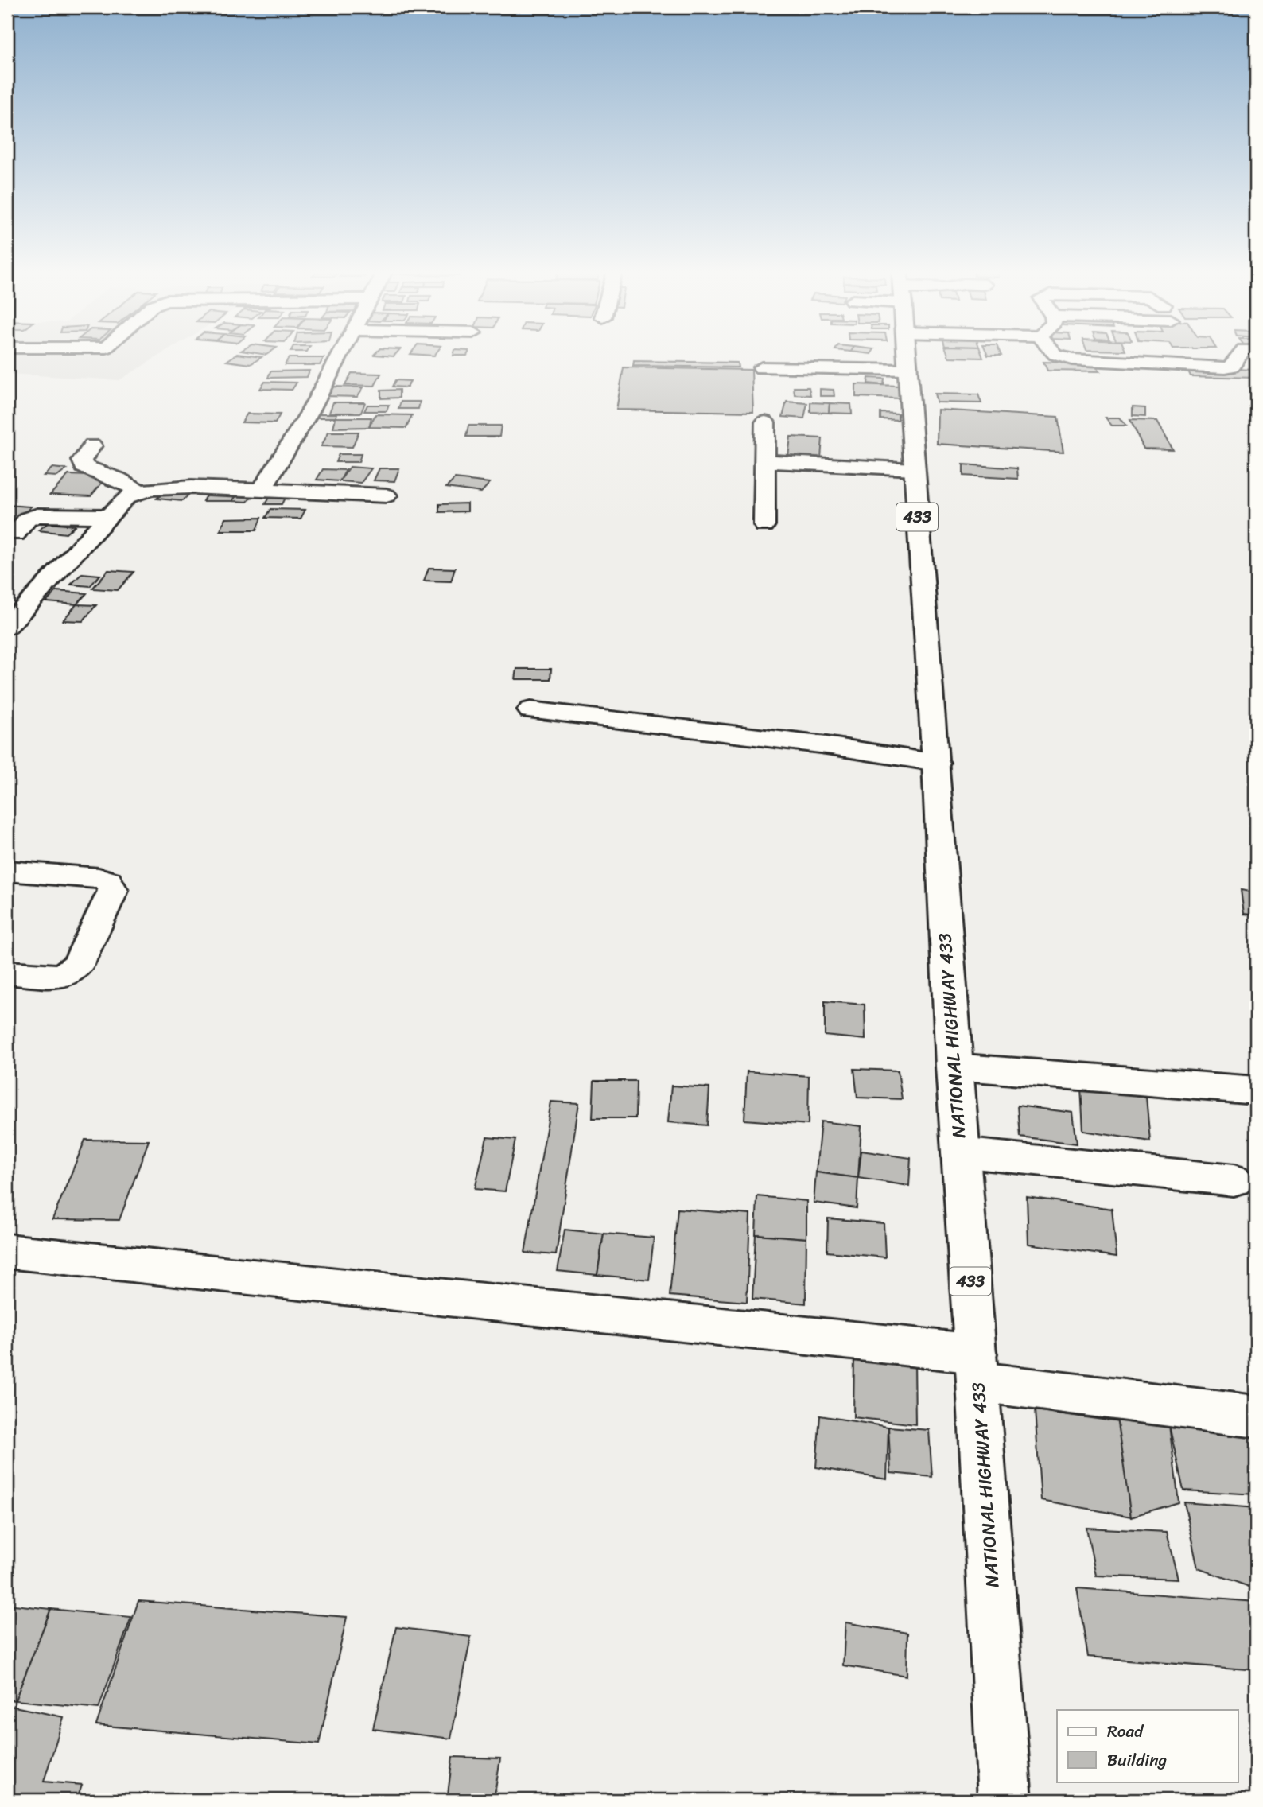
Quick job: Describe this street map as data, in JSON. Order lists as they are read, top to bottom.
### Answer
{
  "streets": {
    "street": ["433", "NATIONAL HIGHWAY 433"]
  },
  "legend": ["Road", "Building"]
}
